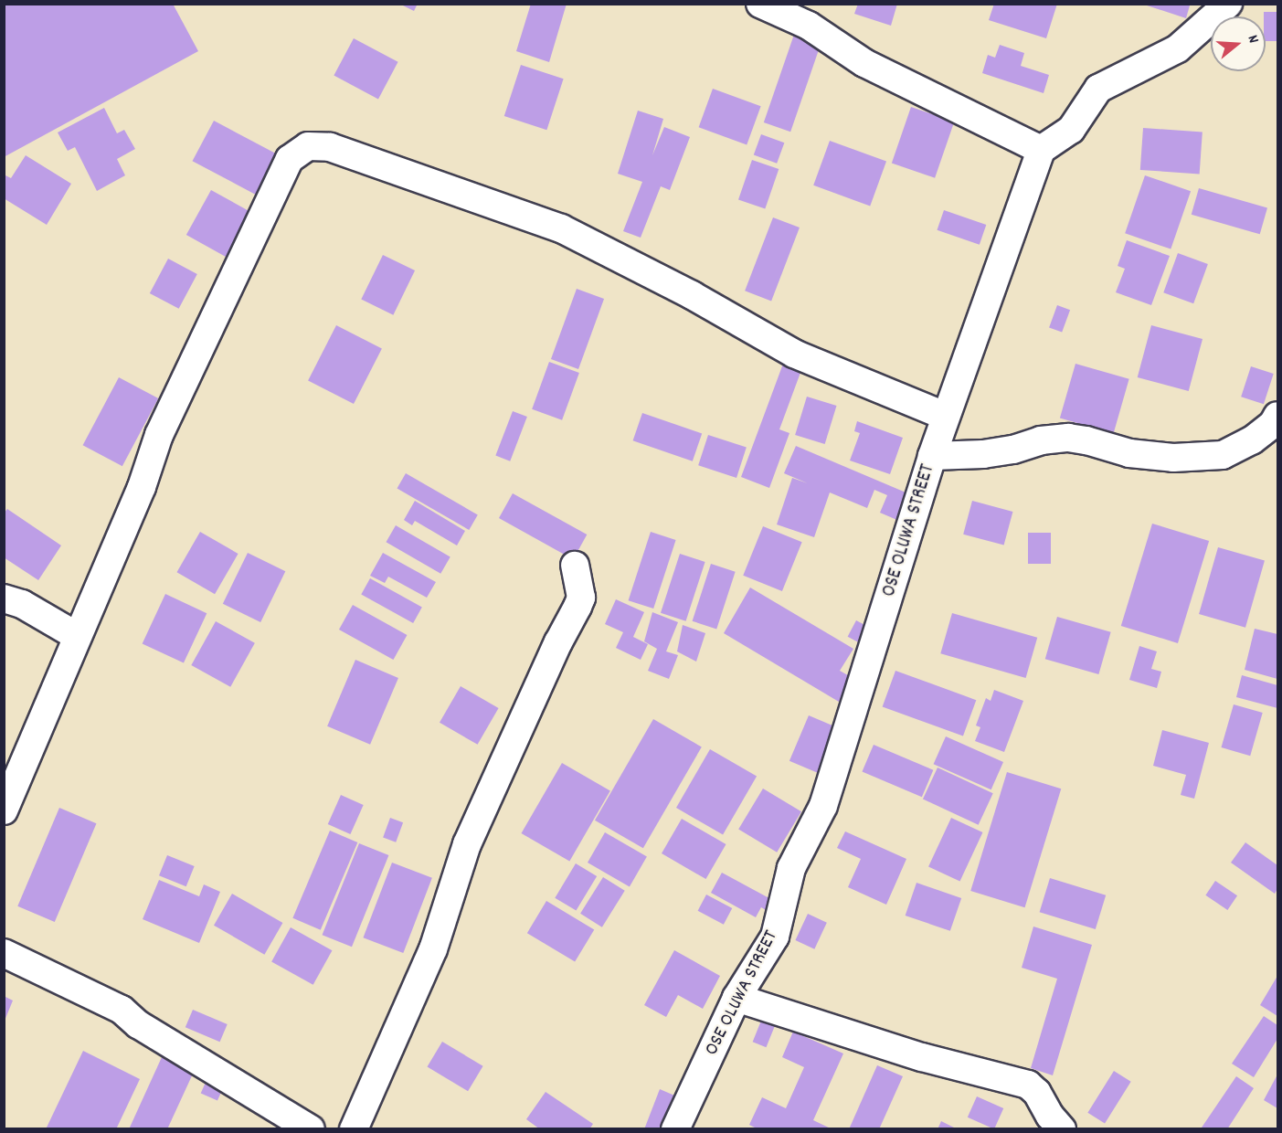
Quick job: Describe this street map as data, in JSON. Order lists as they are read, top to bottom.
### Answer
{
  "streets": {
    "street": ["OSE OLUWA STREET"]
  },
  "north": "right"
}
